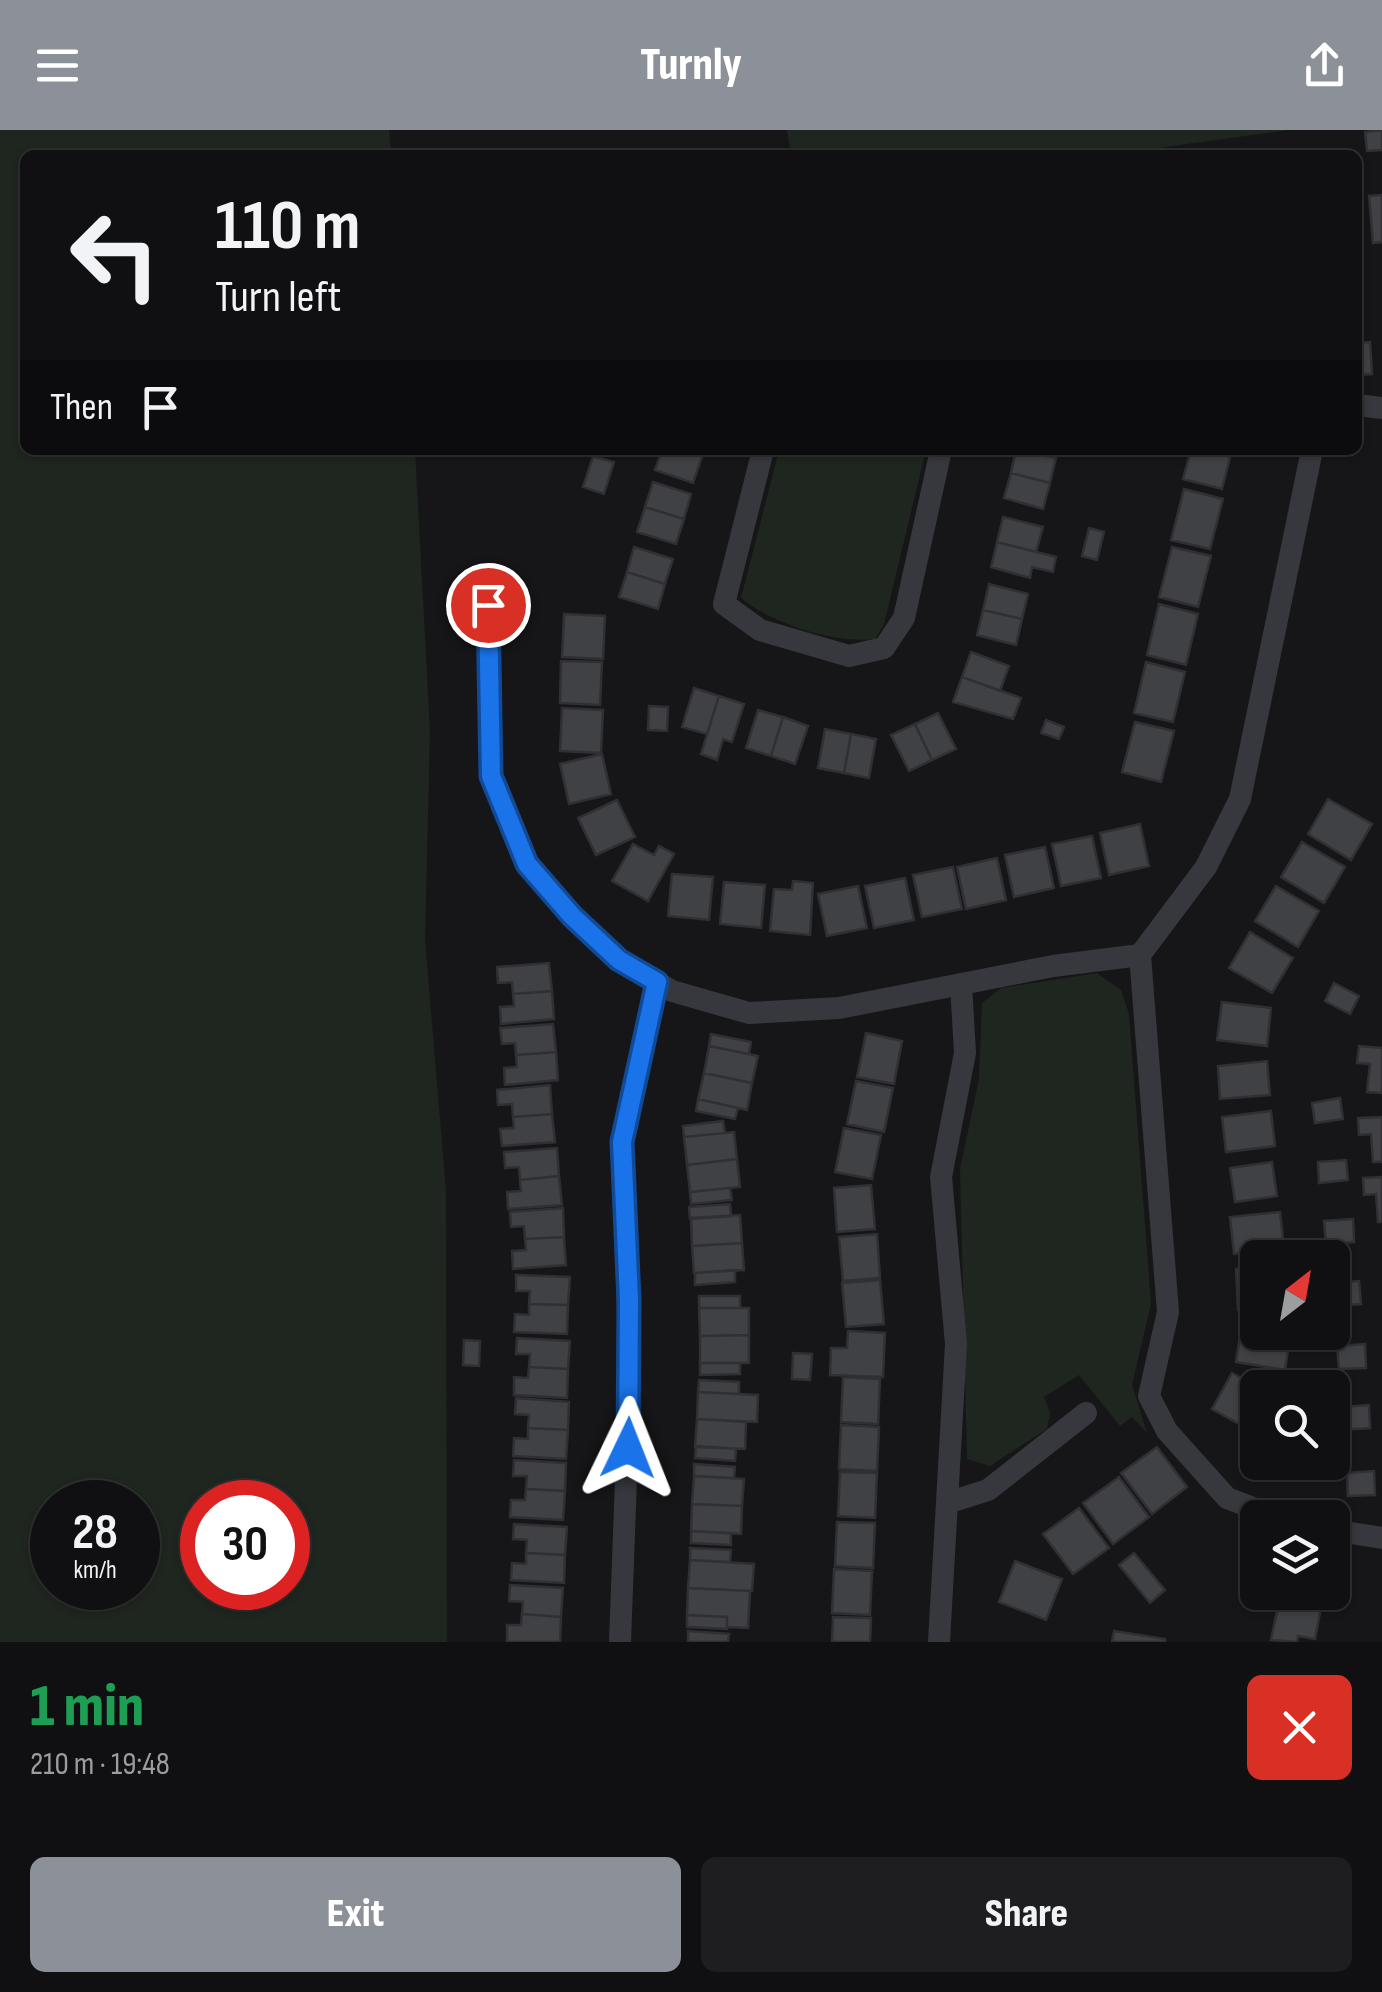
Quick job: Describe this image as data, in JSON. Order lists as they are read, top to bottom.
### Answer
{
  "north": "top right",
  "page": {
    "header": "Turnly",
    "turn": ["110 m", "Turn left"],
    "then": "Then",
    "speed": "28 km/h",
    "limit": "30",
    "heading": ["1 min", "210 m · 19:48"],
    "buttons": ["Exit", "Share"]
  }
}
